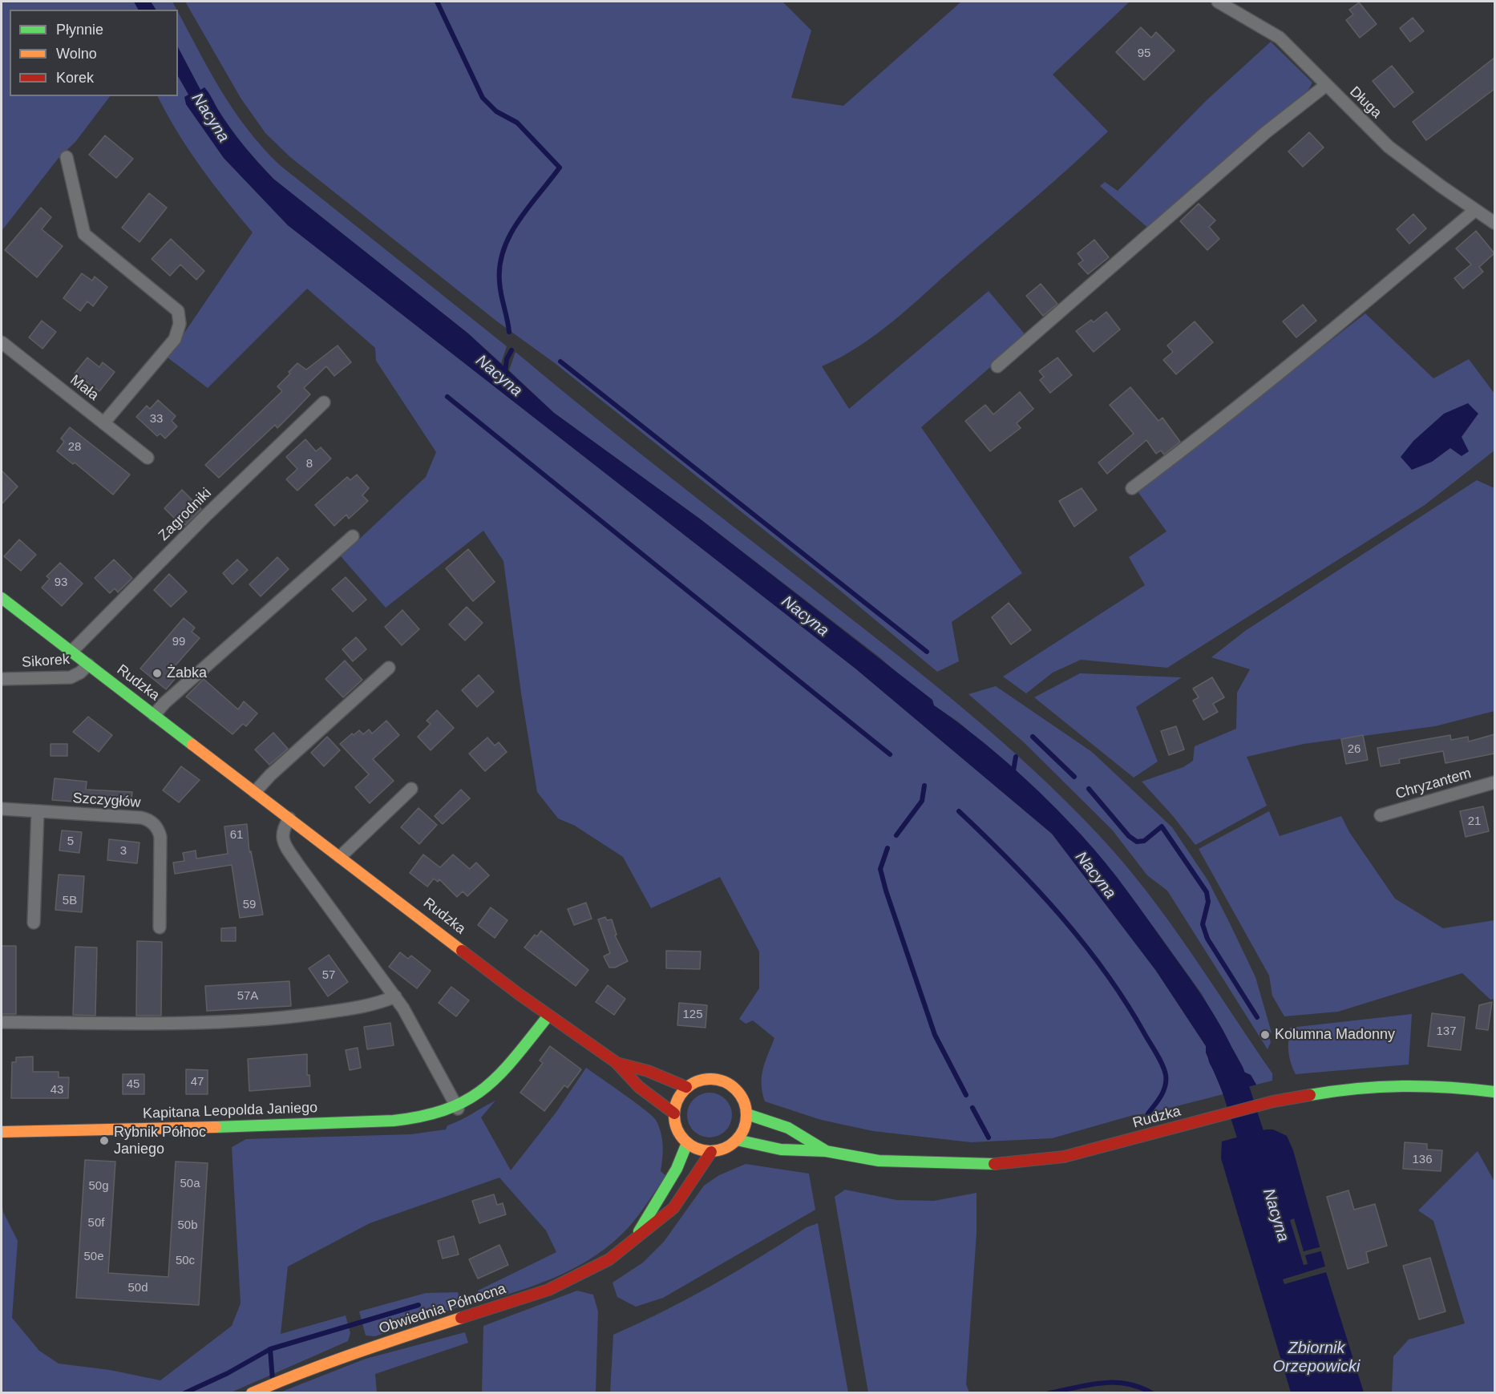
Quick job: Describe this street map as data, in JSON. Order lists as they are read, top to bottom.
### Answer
{
  "streets": {
    "main road": ["Rudzka", "Kapitana Leopolda Janiego", "Obwiednia Północna"],
    "street": [
      "Długa",
      "Mała",
      "Zagrodniki",
      "Sikorek",
      "Chryzantem",
      "Szczygłów"
    ]
  },
  "crossings": [
    ["Zagrodniki", "Rudzka"],
    ["Sikorek", "Rudzka"],
    ["Rudzka", "Kapitana Leopolda Janiego"],
    ["Rudzka", "Obwiednia Północna"]
  ],
  "water": ["Nacyna", "Zbiornik Orzepowicki"],
  "places": ["Żabka", "Kolumna Madonny", "Rybnik Północ Janiego"],
  "house_numbers": [
    "95",
    "33",
    "28",
    "8",
    "93",
    "99",
    "26",
    "21",
    "61",
    "5",
    "3",
    "5B",
    "59",
    "57",
    "57A",
    "125",
    "137",
    "47",
    "45",
    "43",
    "136",
    "50a",
    "50g",
    "50f",
    "50b",
    "50e",
    "50c",
    "50d"
  ],
  "legend": ["Płynnie", "Wolno", "Korek"]
}
